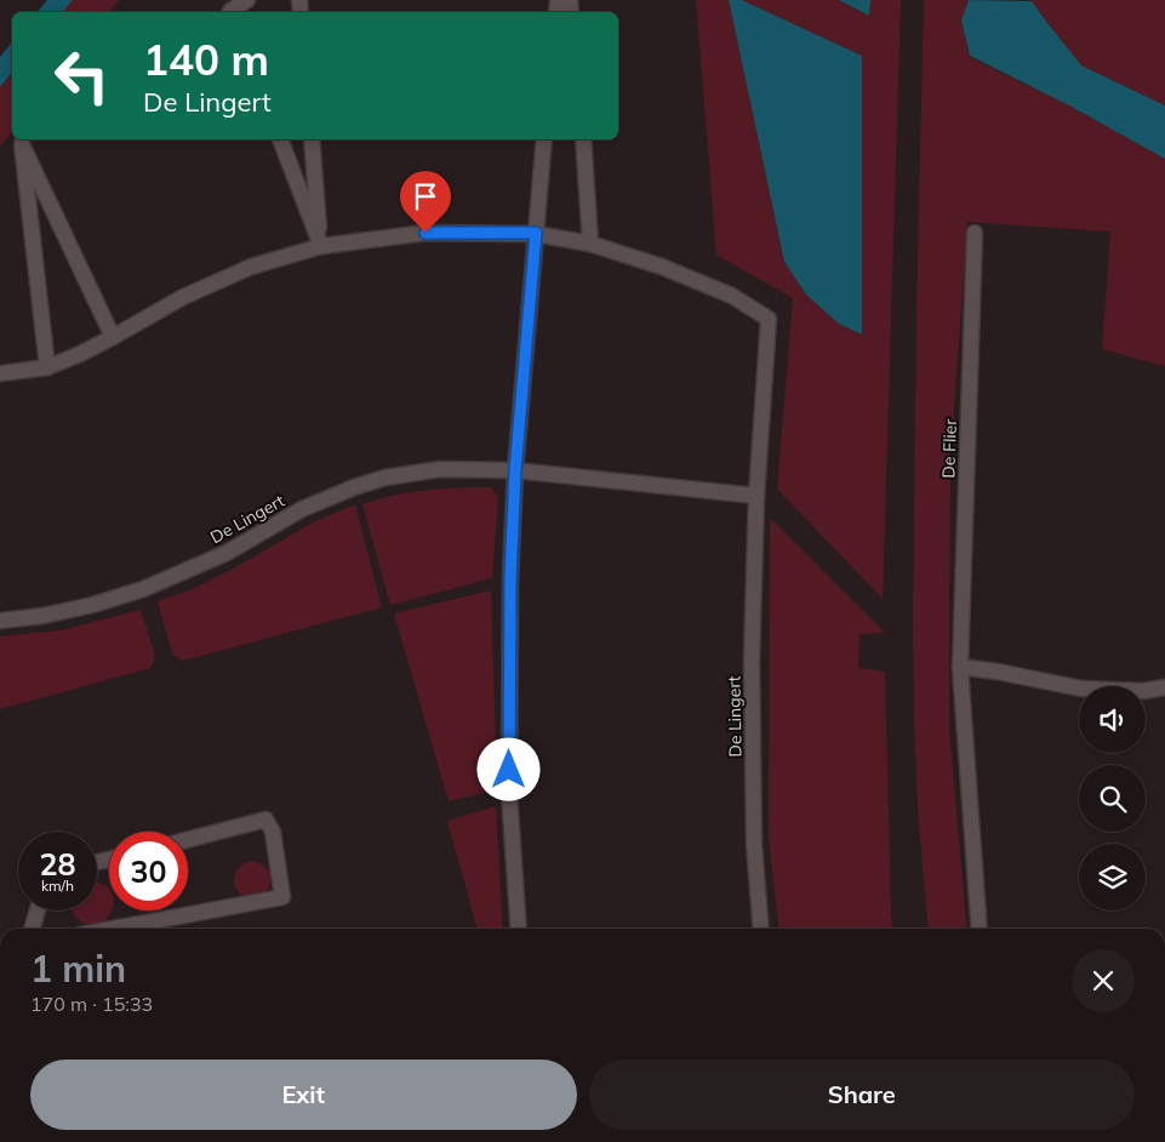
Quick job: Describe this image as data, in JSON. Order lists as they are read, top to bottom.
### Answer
{
  "streets": {
    "street": ["De Flier", "De Lingert"]
  },
  "page": {
    "turn": ["140 m", "De Lingert"],
    "speed": "28 km/h",
    "limit": "30",
    "heading": ["1 min", "170 m · 15:33"],
    "buttons": ["Exit", "Share"]
  }
}
